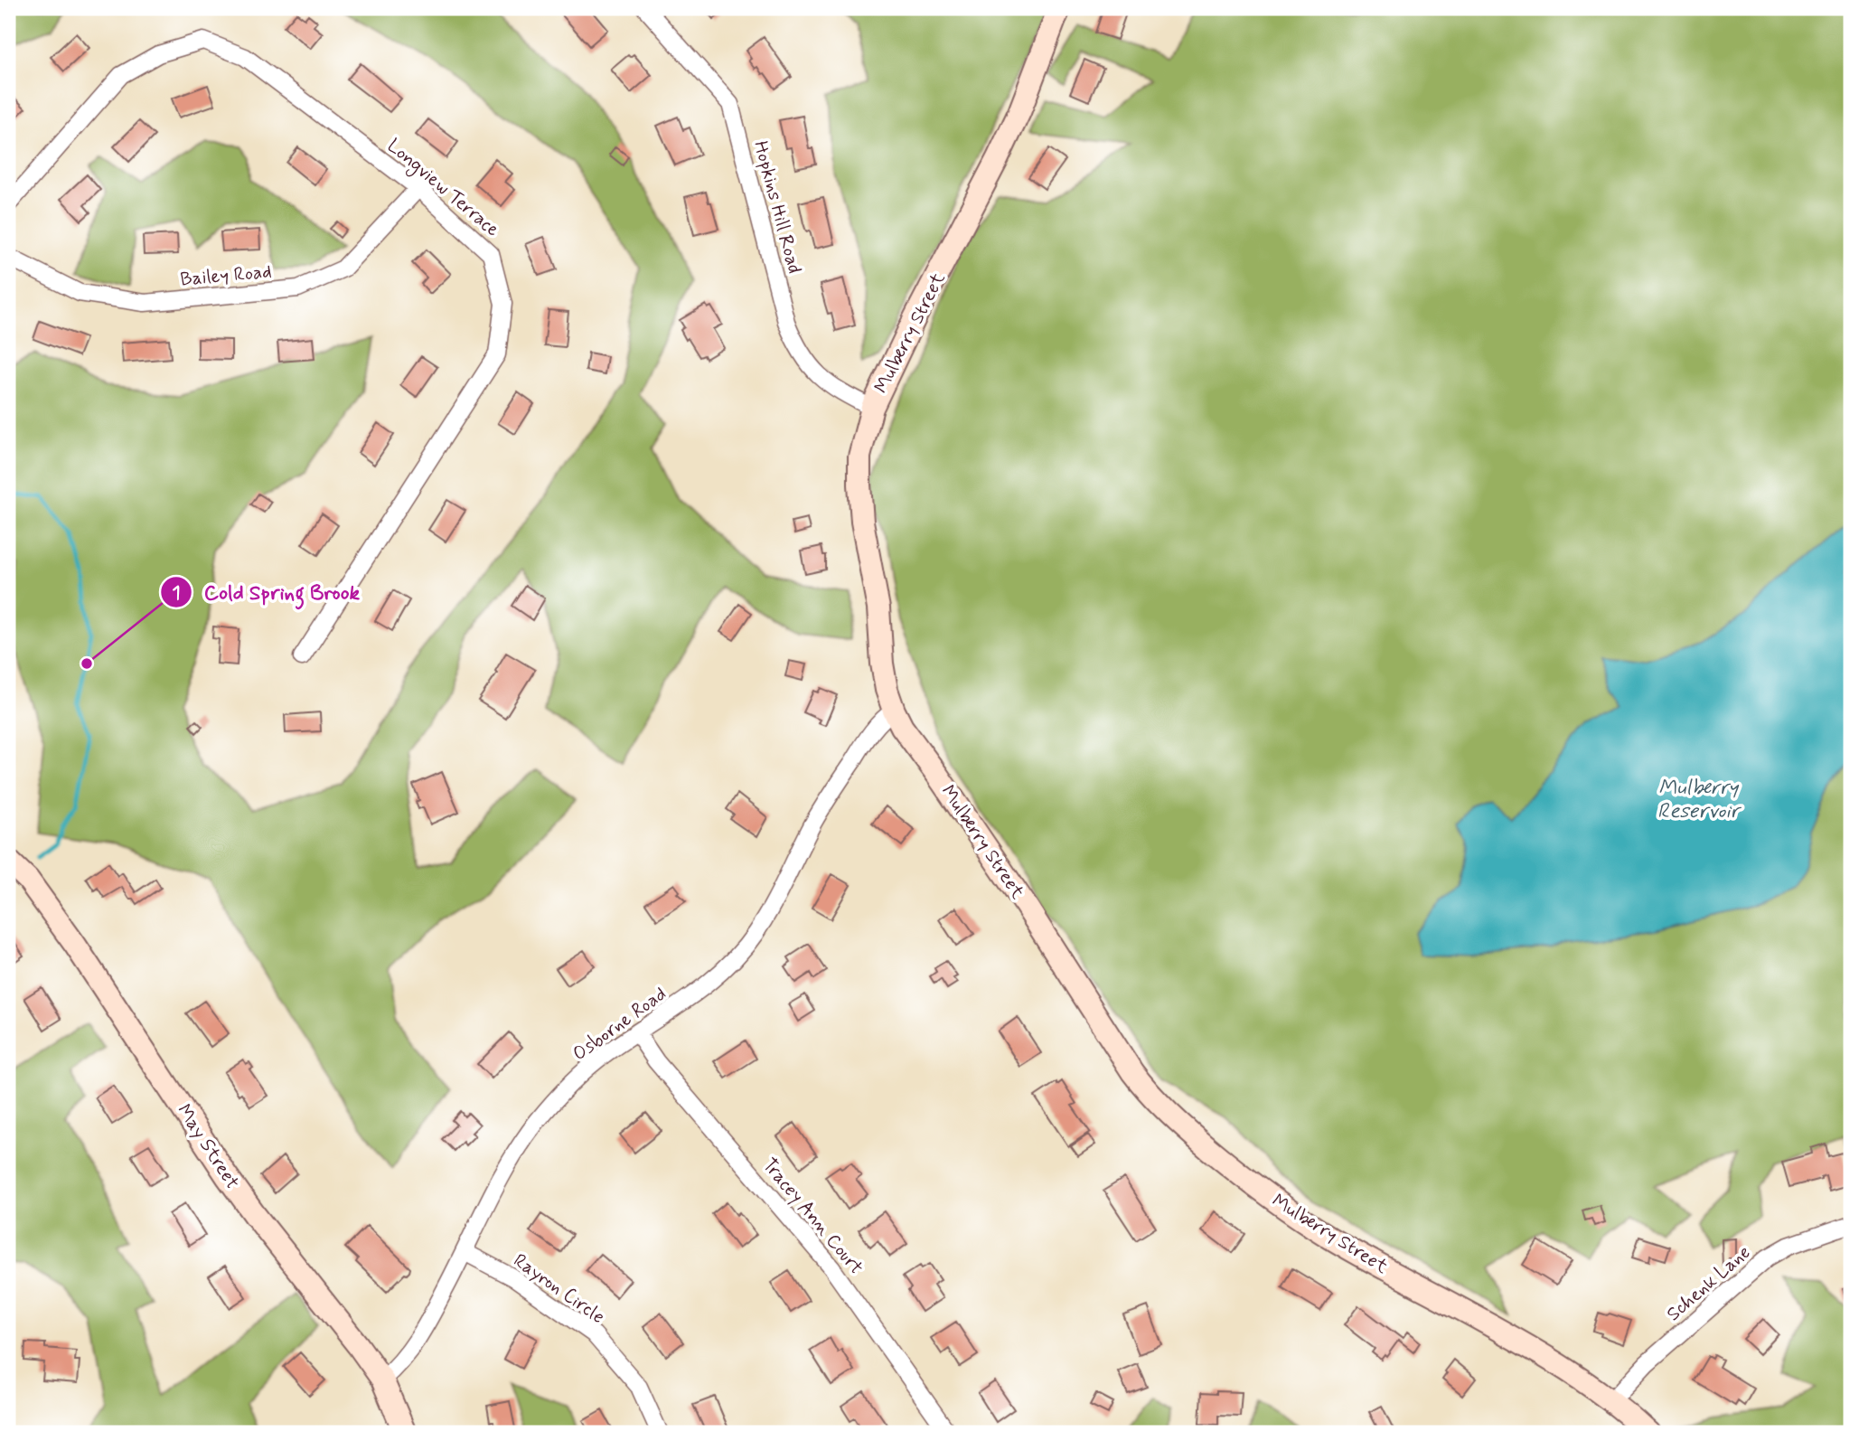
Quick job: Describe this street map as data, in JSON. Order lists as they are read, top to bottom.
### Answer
{
  "streets": {
    "street": [
      "Longview Terrace",
      "Hopkins Hill Road",
      "Bailey Road",
      "Mulberry Street",
      "Osborne Road",
      "May Street",
      "Tracey Ann Court",
      "Schenk Lane",
      "Rayron Circle"
    ]
  },
  "crossings": [
    ["Longview Terrace", "Bailey Road"],
    ["Hopkins Hill Road", "Mulberry Street"],
    ["Mulberry Street", "Osborne Road"],
    ["Mulberry Street", "Schenk Lane"],
    ["Osborne Road", "May Street"],
    ["Osborne Road", "Tracey Ann Court"],
    ["Osborne Road", "Rayron Circle"]
  ],
  "water": ["Mulberry Reservoir"],
  "places": ["Cold Spring Brook"]
}
